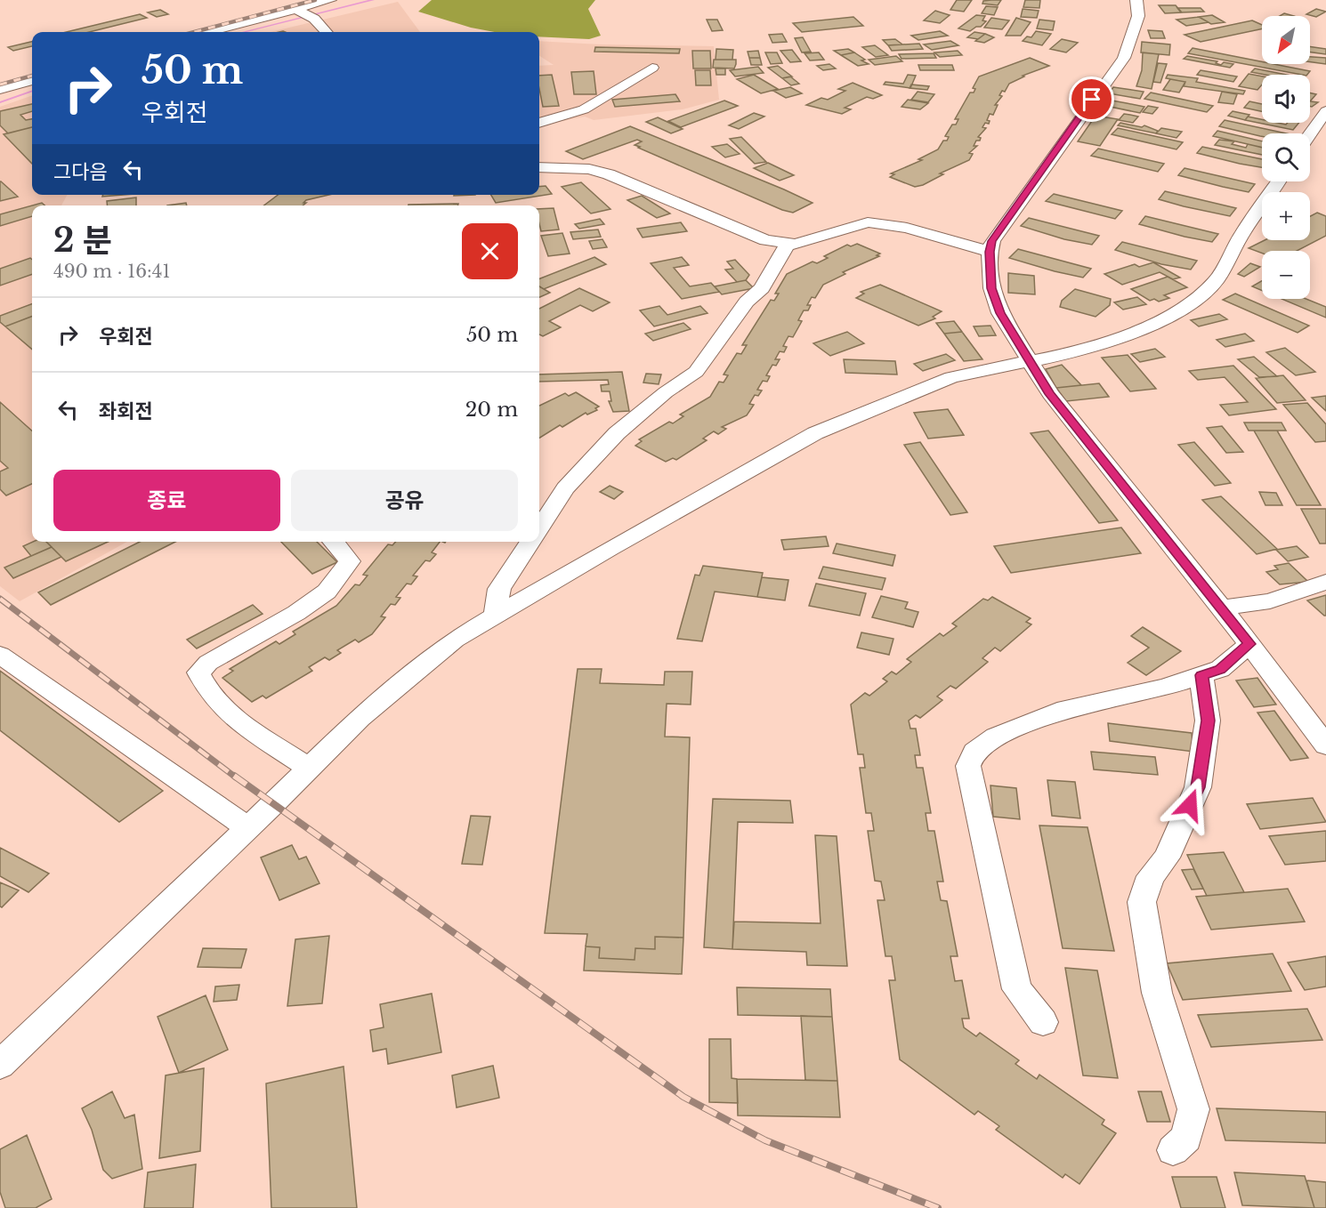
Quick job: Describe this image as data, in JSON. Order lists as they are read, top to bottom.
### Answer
{
  "north": "bottom left",
  "page": {
    "map_buttons": ["+", "−"],
    "turn": ["50 m", "우회전"],
    "then": "그다음",
    "heading": ["2 분", "490 m · 16:41"],
    "list": [
      {
        "name": "우회전",
        "value": "50 m"
      },
      {
        "name": "좌회전",
        "value": "20 m"
      }
    ],
    "buttons": ["종료", "공유"]
  }
}
